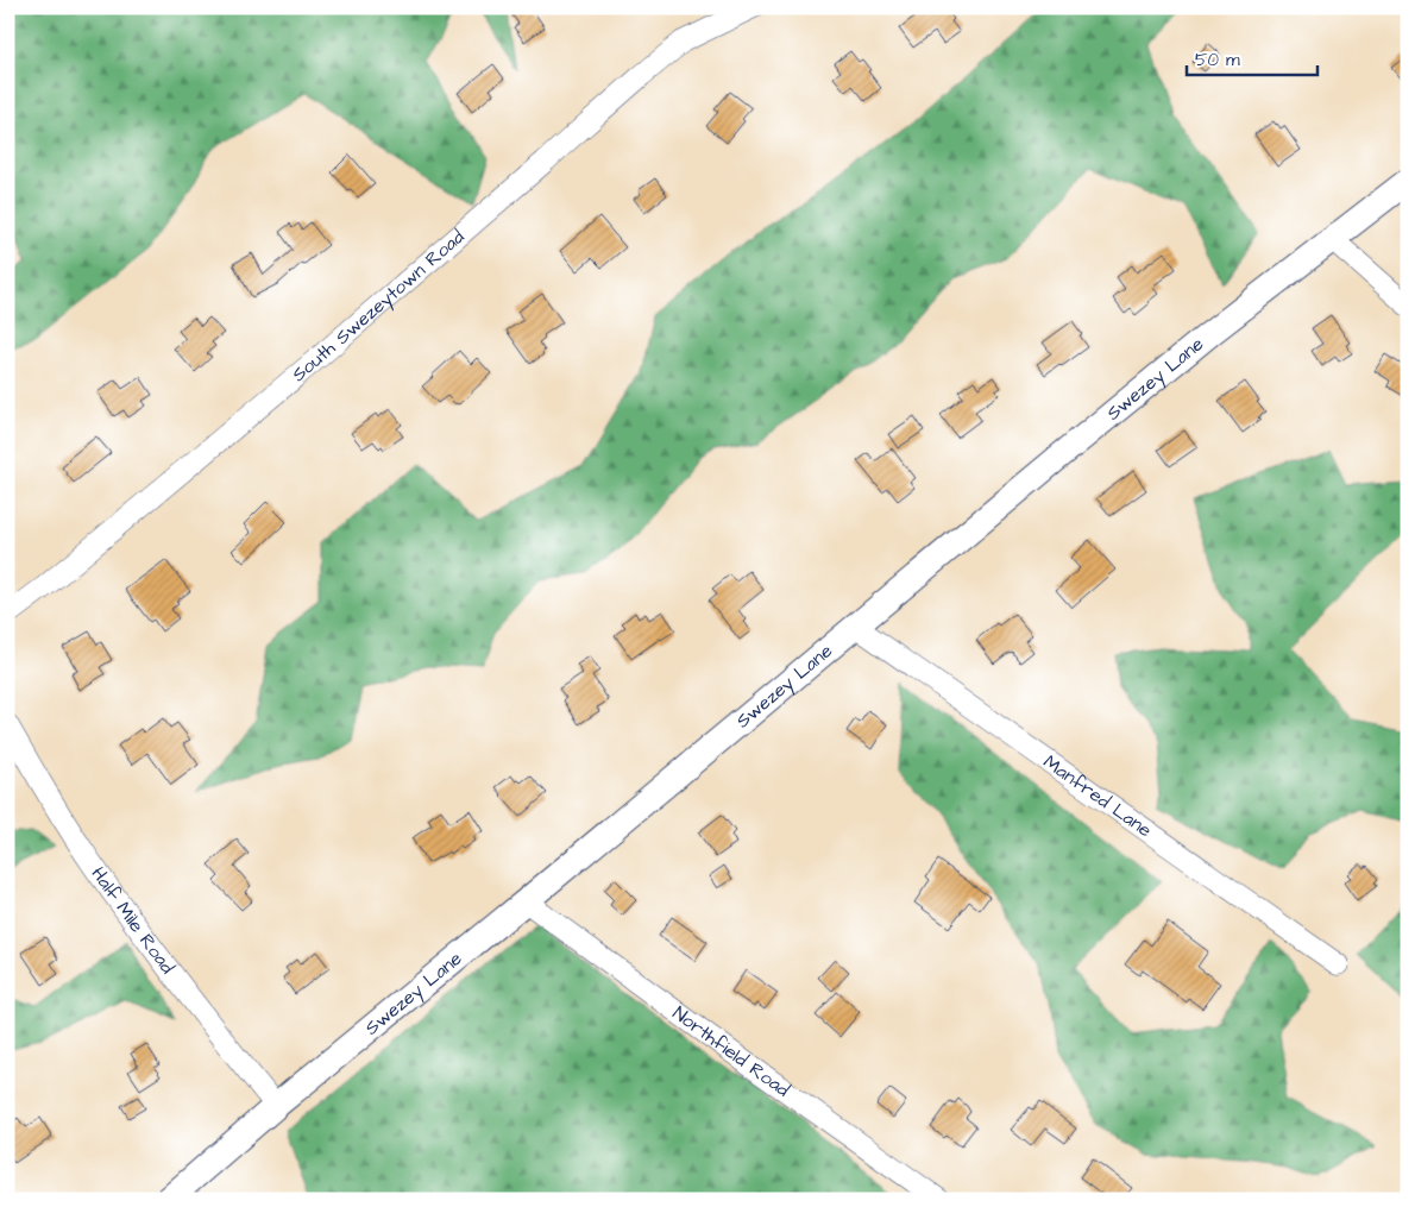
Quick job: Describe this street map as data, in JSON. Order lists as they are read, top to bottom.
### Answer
{
  "streets": {
    "street": [
      "South Swezeytown Road",
      "Swezey Lane",
      "Manfred Lane",
      "Half Mile Road",
      "Northfield Road"
    ]
  },
  "crossings": [
    ["Swezey Lane", "Manfred Lane"],
    ["Swezey Lane", "Half Mile Road"],
    ["Swezey Lane", "Northfield Road"]
  ],
  "scale_bar": "50 m"
}
